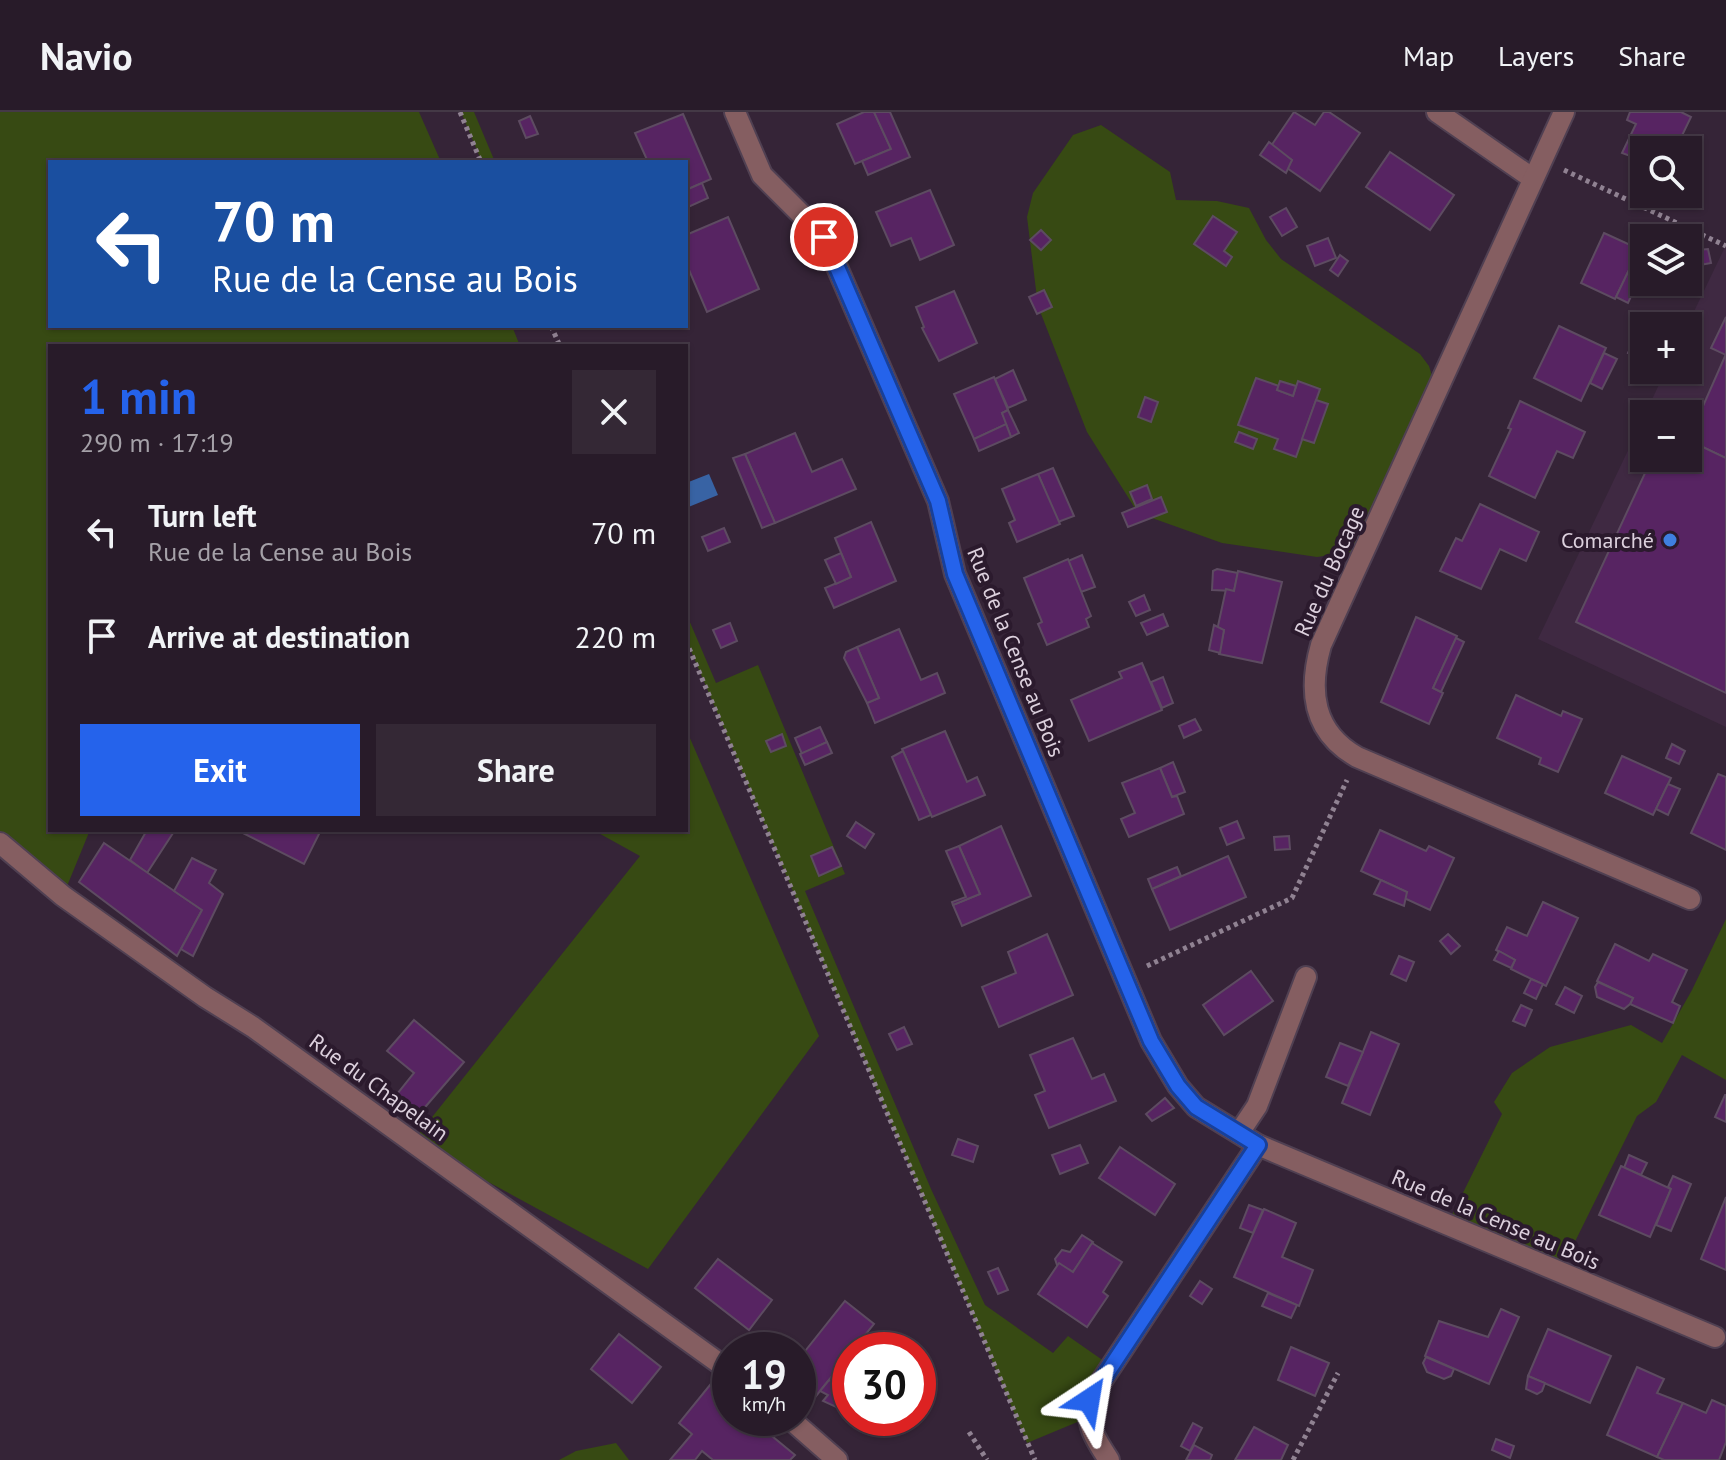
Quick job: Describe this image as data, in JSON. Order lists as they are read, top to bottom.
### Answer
{
  "streets": {
    "street": ["Rue du Bocage", "Rue de la Cense au Bois", "Rue du Chapelain"]
  },
  "places": ["Comarché"],
  "page": {
    "header": "Navio",
    "nav": ["Map", "Layers", "Share"],
    "map_buttons": ["+", "−"],
    "turn": ["70 m", "Rue de la Cense au Bois"],
    "heading": ["1 min", "290 m · 17:19"],
    "list": [
      {
        "name": "Turn left",
        "note": "Rue de la Cense au Bois",
        "value": "70 m"
      },
      {
        "name": "Arrive at destination",
        "value": "220 m"
      }
    ],
    "buttons": ["Exit", "Share"],
    "speed": "19 km/h",
    "limit": "30"
  }
}
